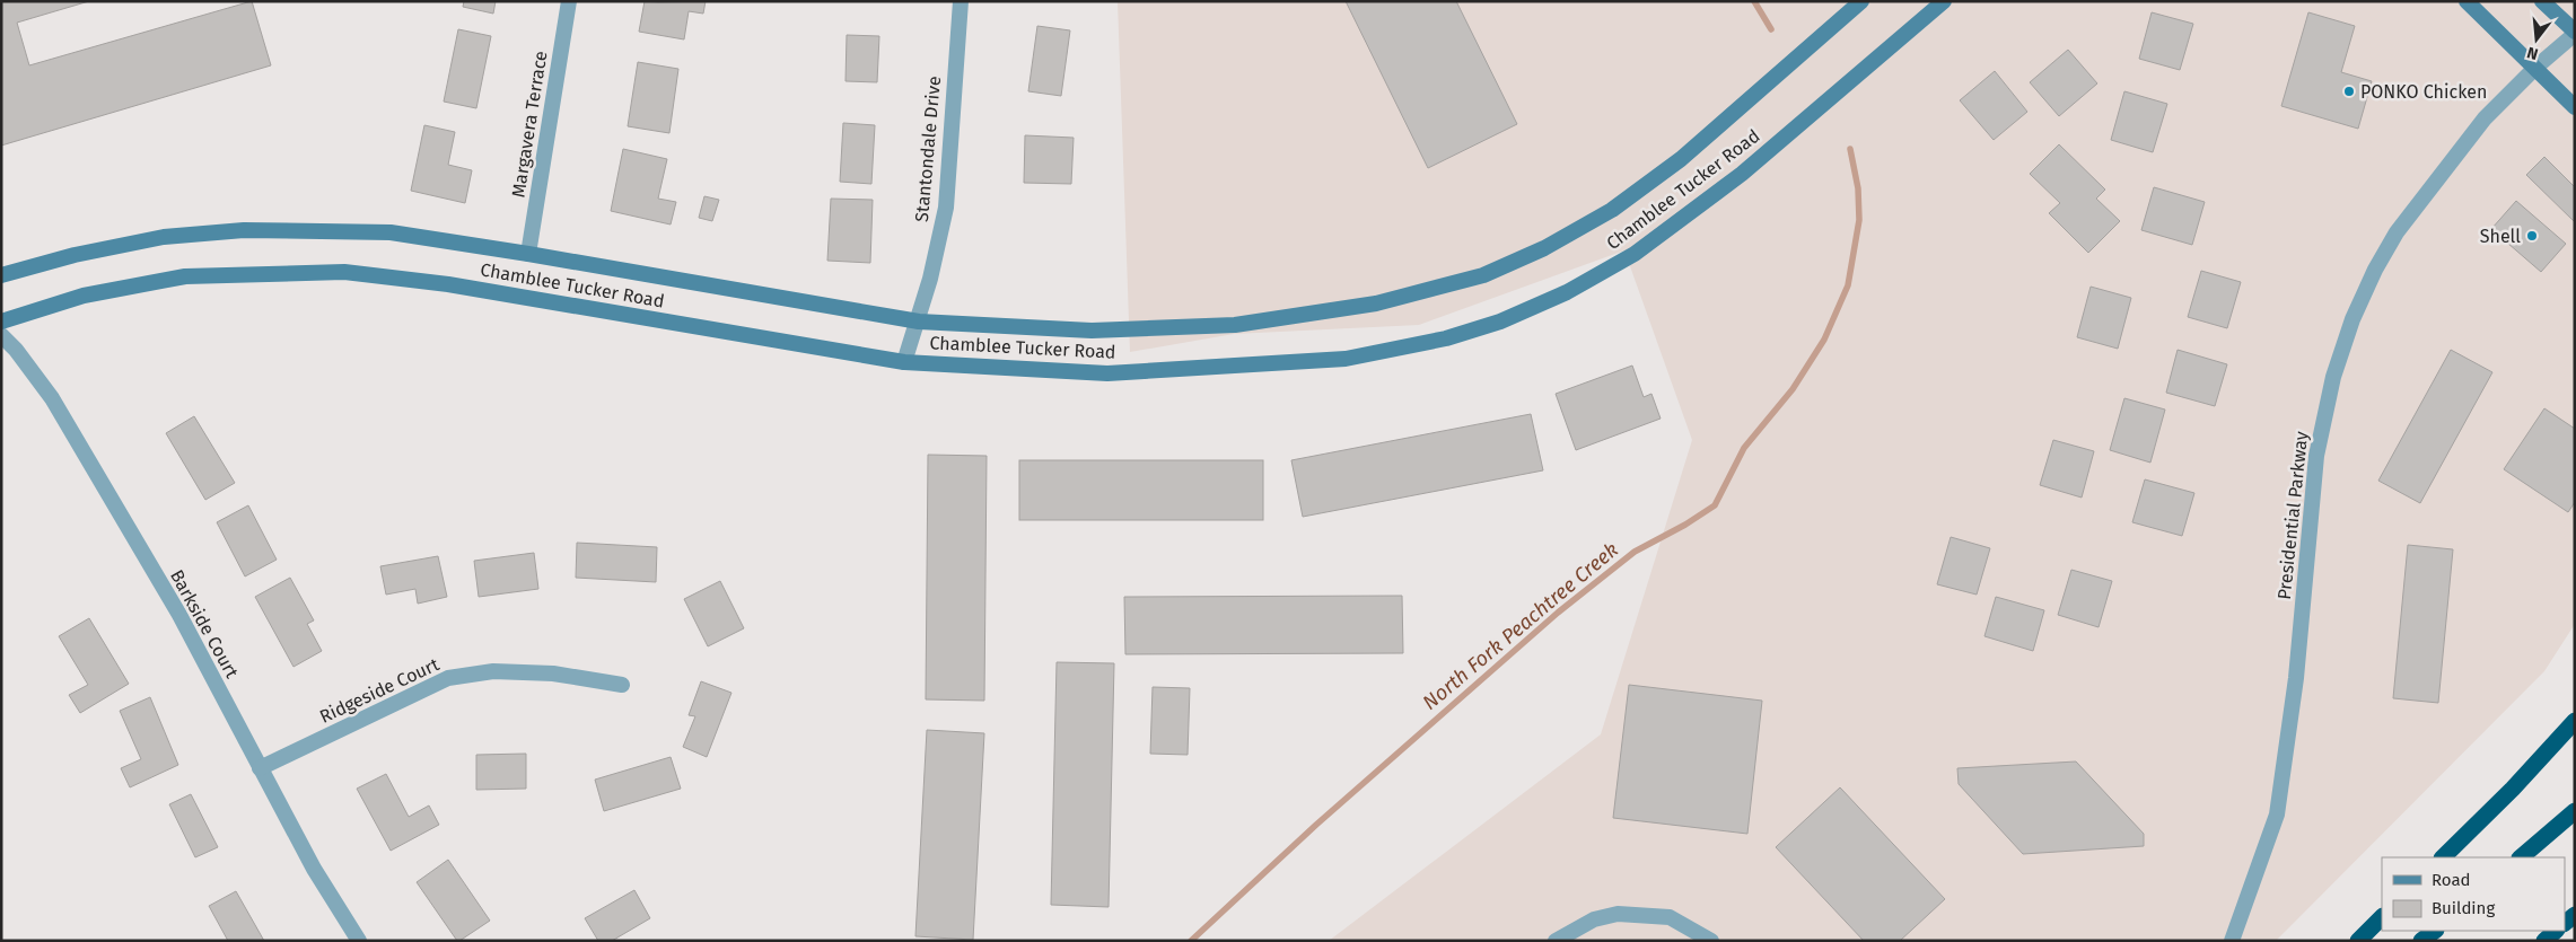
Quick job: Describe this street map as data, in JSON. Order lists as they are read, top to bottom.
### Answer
{
  "streets": {
    "main road": ["Chamblee Tucker Road"],
    "street": [
      "Margavera Terrace",
      "Stantondale Drive",
      "Presidential Parkway",
      "Barkside Court",
      "Ridgeside Court"
    ]
  },
  "crossings": [
    ["Margavera Terrace", "Chamblee Tucker Road"],
    ["Stantondale Drive", "Chamblee Tucker Road"],
    ["Barkside Court", "Ridgeside Court"]
  ],
  "water": ["North Fork Peachtree Creek"],
  "places": ["PONKO Chicken", "Shell"],
  "legend": ["Road", "Building"],
  "north": "bottom"
}
